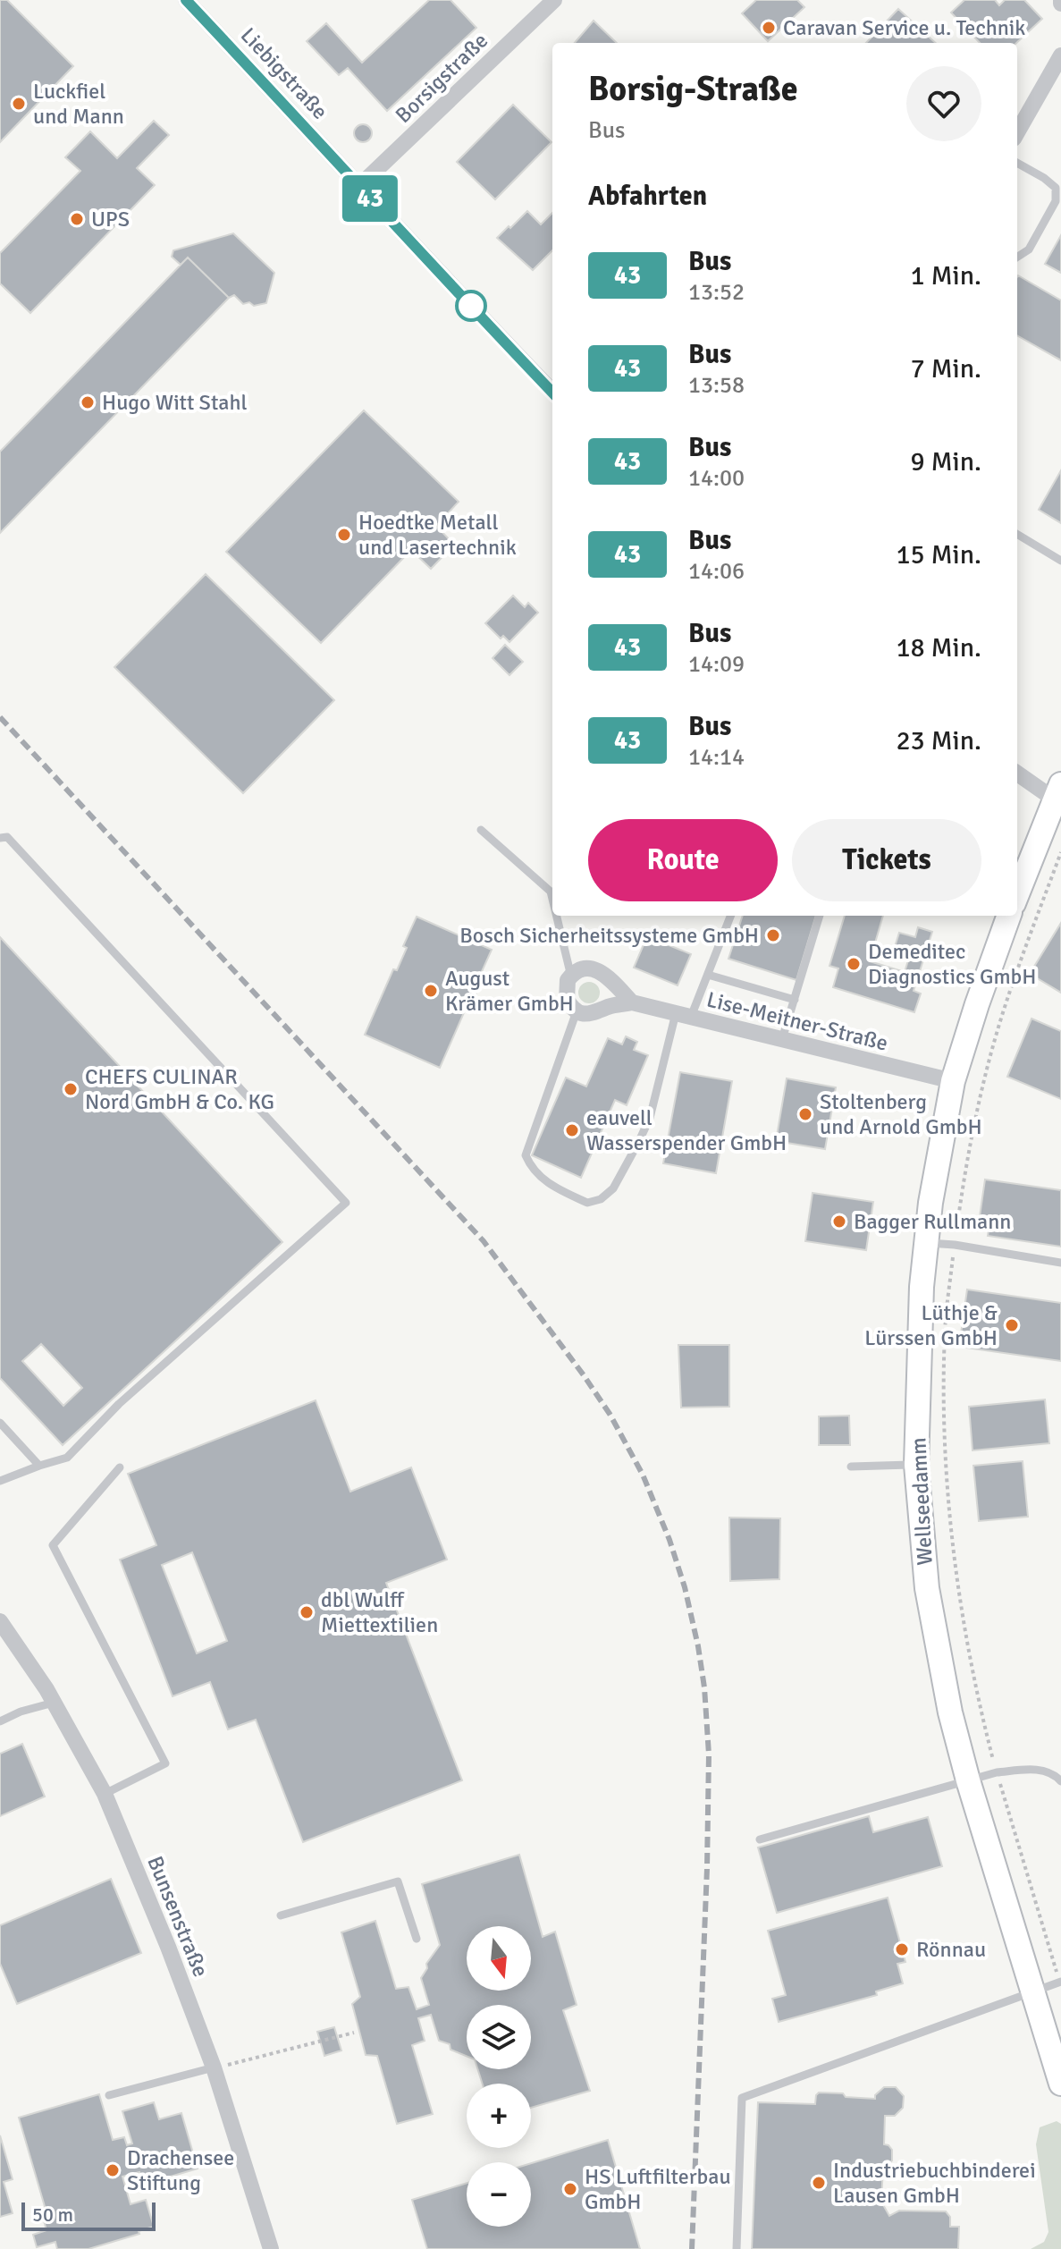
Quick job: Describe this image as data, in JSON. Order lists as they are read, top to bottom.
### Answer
{
  "streets": {
    "main road": ["Wellseedamm"],
    "street": [
      "Liebigstraße",
      "Borsigstraße",
      "Lise-Meitner-Straße",
      "Bunsenstraße"
    ]
  },
  "crossings": [
    ["Liebigstraße", "Borsigstraße"],
    ["Lise-Meitner-Straße", "Wellseedamm"]
  ],
  "places": [
    "Caravan Service u. Technik",
    "Luckfiel und Mann",
    "UPS",
    "Hugo Witt Stahl",
    "Hoedtke Metall und Lasertechnik",
    "Bosch Sicherheitssysteme GmbH",
    "Demeditec Diagnostics GmbH",
    "August Krämer GmbH",
    "CHEFS CULINAR Nord GmbH & Co. KG",
    "Stoltenberg und Arnold GmbH",
    "eauvell Wasserspender GmbH",
    "Bagger Rullmann",
    "Lüthje & Lürssen GmbH",
    "dbl Wulff Miettextilien",
    "Rönnau",
    "Drachensee Stiftung",
    "Industriebuchbinderei Lausen GmbH",
    "HS Luftfilterbau GmbH"
  ],
  "lines": ["bus line 43"],
  "scale_bar": "50 m",
  "north": "bottom",
  "page": {
    "on_map": "43",
    "heading": [
      ["Borsig-Straße", "Bus"],
      "Abfahrten"
    ],
    "list": [
      {
        "mark": "43",
        "name": "Bus",
        "note": "13:52",
        "value": "1 Min."
      },
      {
        "mark": "43",
        "name": "Bus",
        "note": "13:58",
        "value": "7 Min."
      },
      {
        "mark": "43",
        "name": "Bus",
        "note": "14:00",
        "value": "9 Min."
      },
      {
        "mark": "43",
        "name": "Bus",
        "note": "14:06",
        "value": "15 Min."
      },
      {
        "mark": "43",
        "name": "Bus",
        "note": "14:09",
        "value": "18 Min."
      },
      {
        "mark": "43",
        "name": "Bus",
        "note": "14:14",
        "value": "23 Min."
      }
    ],
    "buttons": ["Route", "Tickets"],
    "map_buttons": ["+", "−"],
    "scale": "50 m"
  }
}
